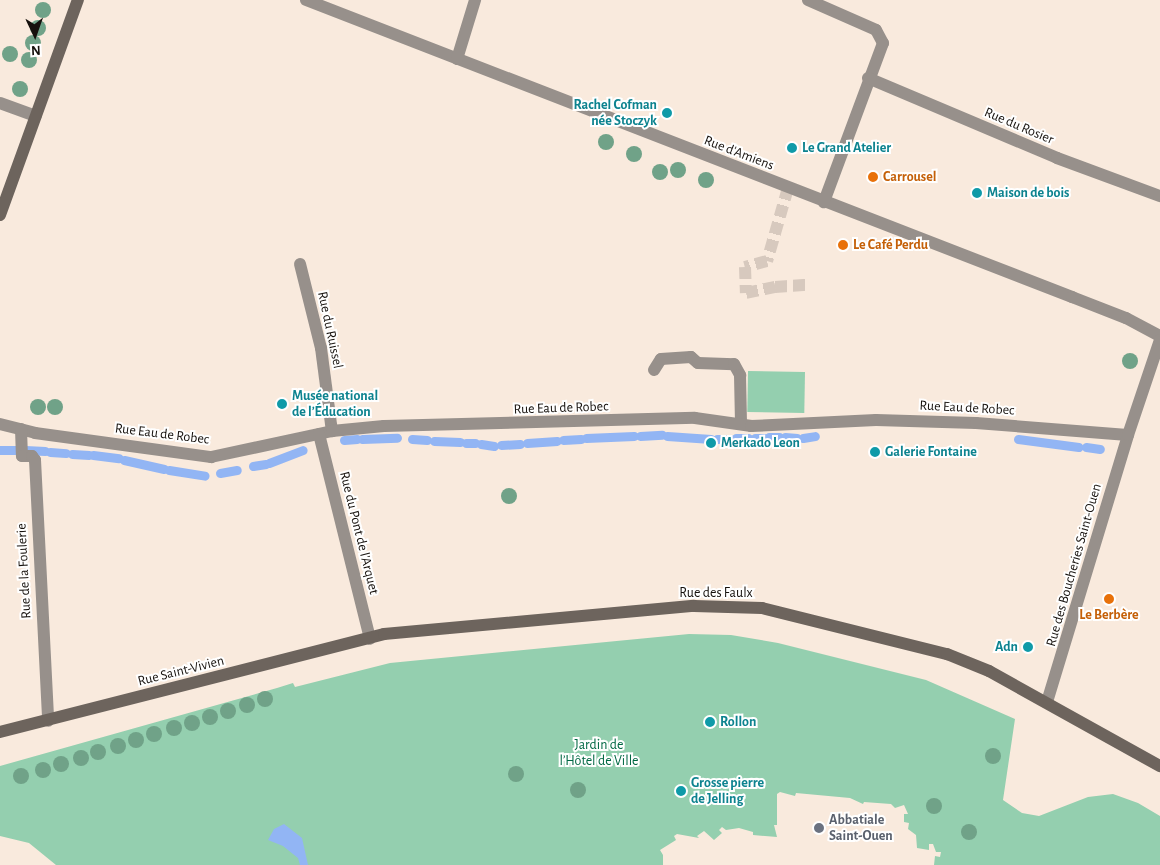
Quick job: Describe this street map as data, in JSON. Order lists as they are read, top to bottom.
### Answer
{
  "streets": {
    "street": [
      "Rue du Rosier",
      "Rue d'Amiens",
      "Rue du Ruissel",
      "Rue Eau de Robec",
      "Rue du Pont de l'Arquet",
      "Rue des Boucheries Saint-Ouen",
      "Rue de la Foulerie",
      "Rue des Faulx",
      "Rue Saint-Vivien"
    ]
  },
  "crossings": [
    ["Rue d'Amiens", "Rue des Boucheries Saint-Ouen"],
    ["Rue du Ruissel", "Rue Eau de Robec"],
    ["Rue Eau de Robec", "Rue du Pont de l'Arquet"],
    ["Rue Eau de Robec", "Rue des Boucheries Saint-Ouen"],
    ["Rue Eau de Robec", "Rue de la Foulerie"],
    ["Rue du Pont de l'Arquet", "Rue des Faulx"],
    ["Rue du Pont de l'Arquet", "Rue Saint-Vivien"],
    ["Rue des Boucheries Saint-Ouen", "Rue des Faulx"],
    ["Rue de la Foulerie", "Rue Saint-Vivien"],
    ["Rue des Faulx", "Rue Saint-Vivien"]
  ],
  "parks": ["Jardin de l’Hôtel de Ville"],
  "places": [
    "Rachel Cofman née Stoczyk",
    "Le Grand Atelier",
    "Carrousel",
    "Maison de bois",
    "Le Café Perdu",
    "Musée national de l’Éducation",
    "Merkado Leon",
    "Galerie Fontaine",
    "Le Berbère",
    "Adn",
    "Rollon",
    "Grosse pierre de Jelling",
    "Abbatiale Saint-Ouen"
  ],
  "north": "bottom"
}
